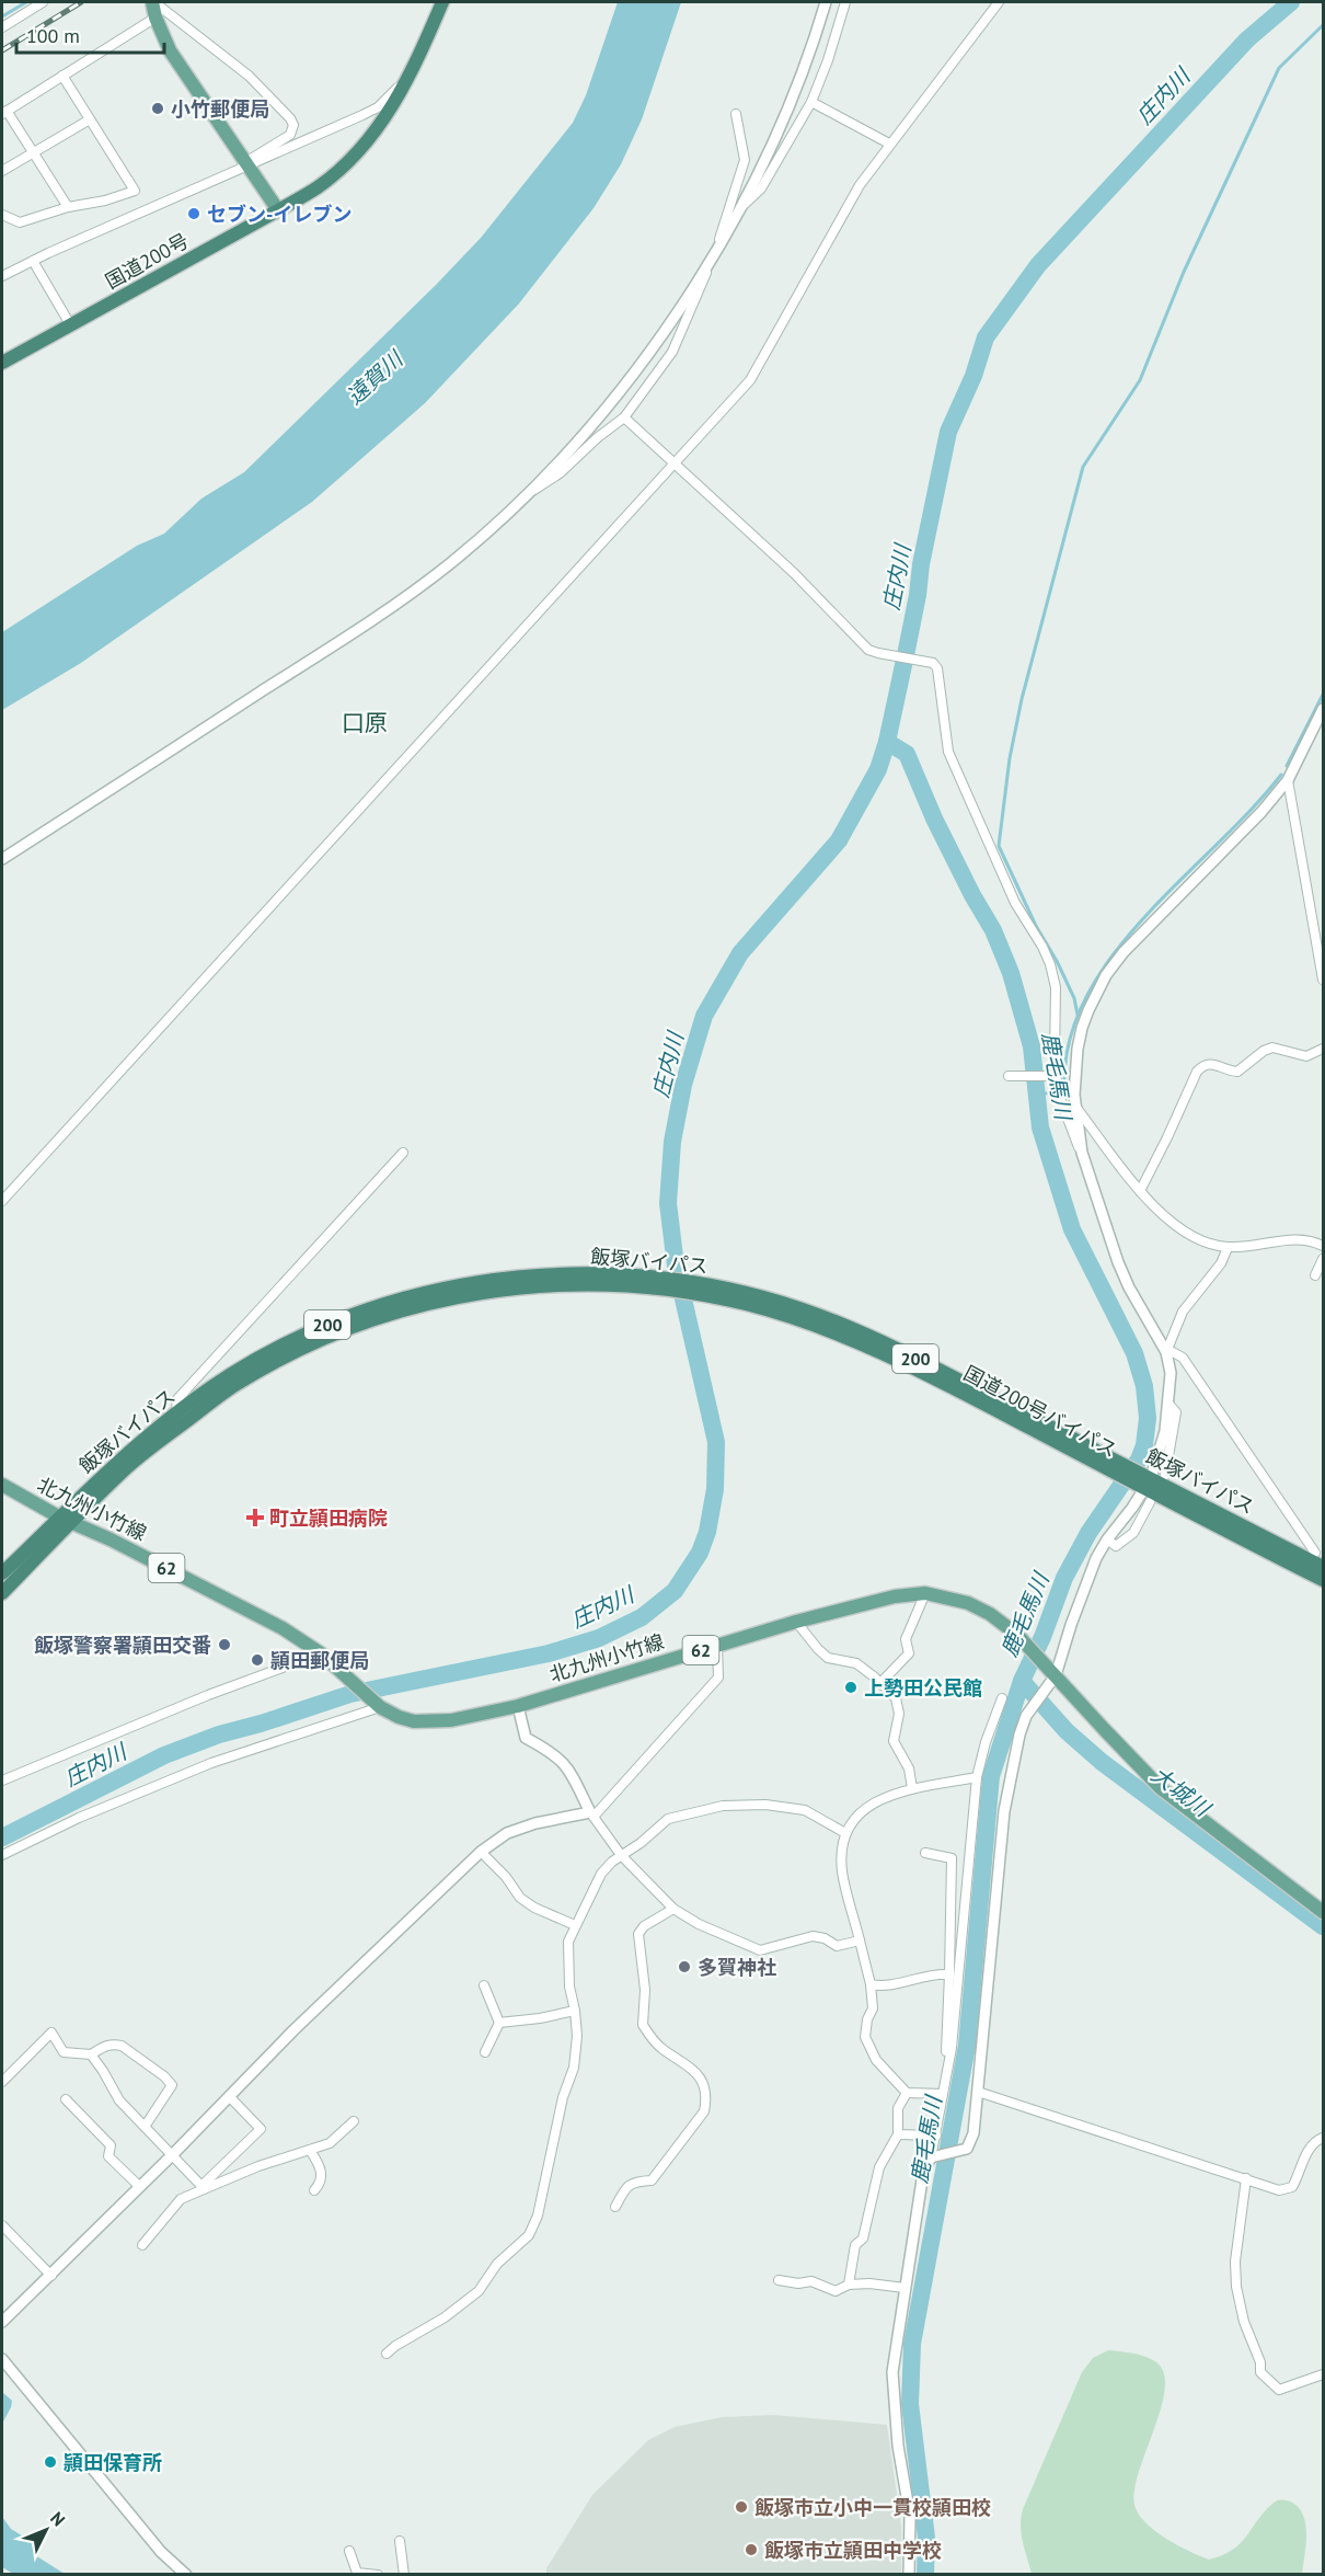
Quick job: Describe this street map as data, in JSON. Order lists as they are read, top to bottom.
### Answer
{
  "streets": {
    "highway": [
      "国道200号",
      "飯塚バイパス",
      "200",
      "国道200号バイパス"
    ],
    "main road": ["北九州小竹線", "62"]
  },
  "crossings": [
    ["飯塚バイパス", "国道200号バイパス"],
    ["飯塚バイパス", "北九州小竹線"],
    ["国道200号バイパス", "北九州小竹線"]
  ],
  "districts": ["口原"],
  "water": [
    "庄内川",
    "遠賀川",
    "鹿毛馬川",
    "大城川"
  ],
  "places": {
    "other": [
      "小竹郵便局",
      "セブン-イレブン",
      "飯塚警察署頴田交番",
      "頴田郵便局",
      "上勢田公民館",
      "多賀神社",
      "頴田保育所",
      "飯塚市立小中一貫校頴田校",
      "飯塚市立頴田中学校"
    ],
    "health": ["町立頴田病院"]
  },
  "scale_bar": "100 m",
  "north": "top right"
}
